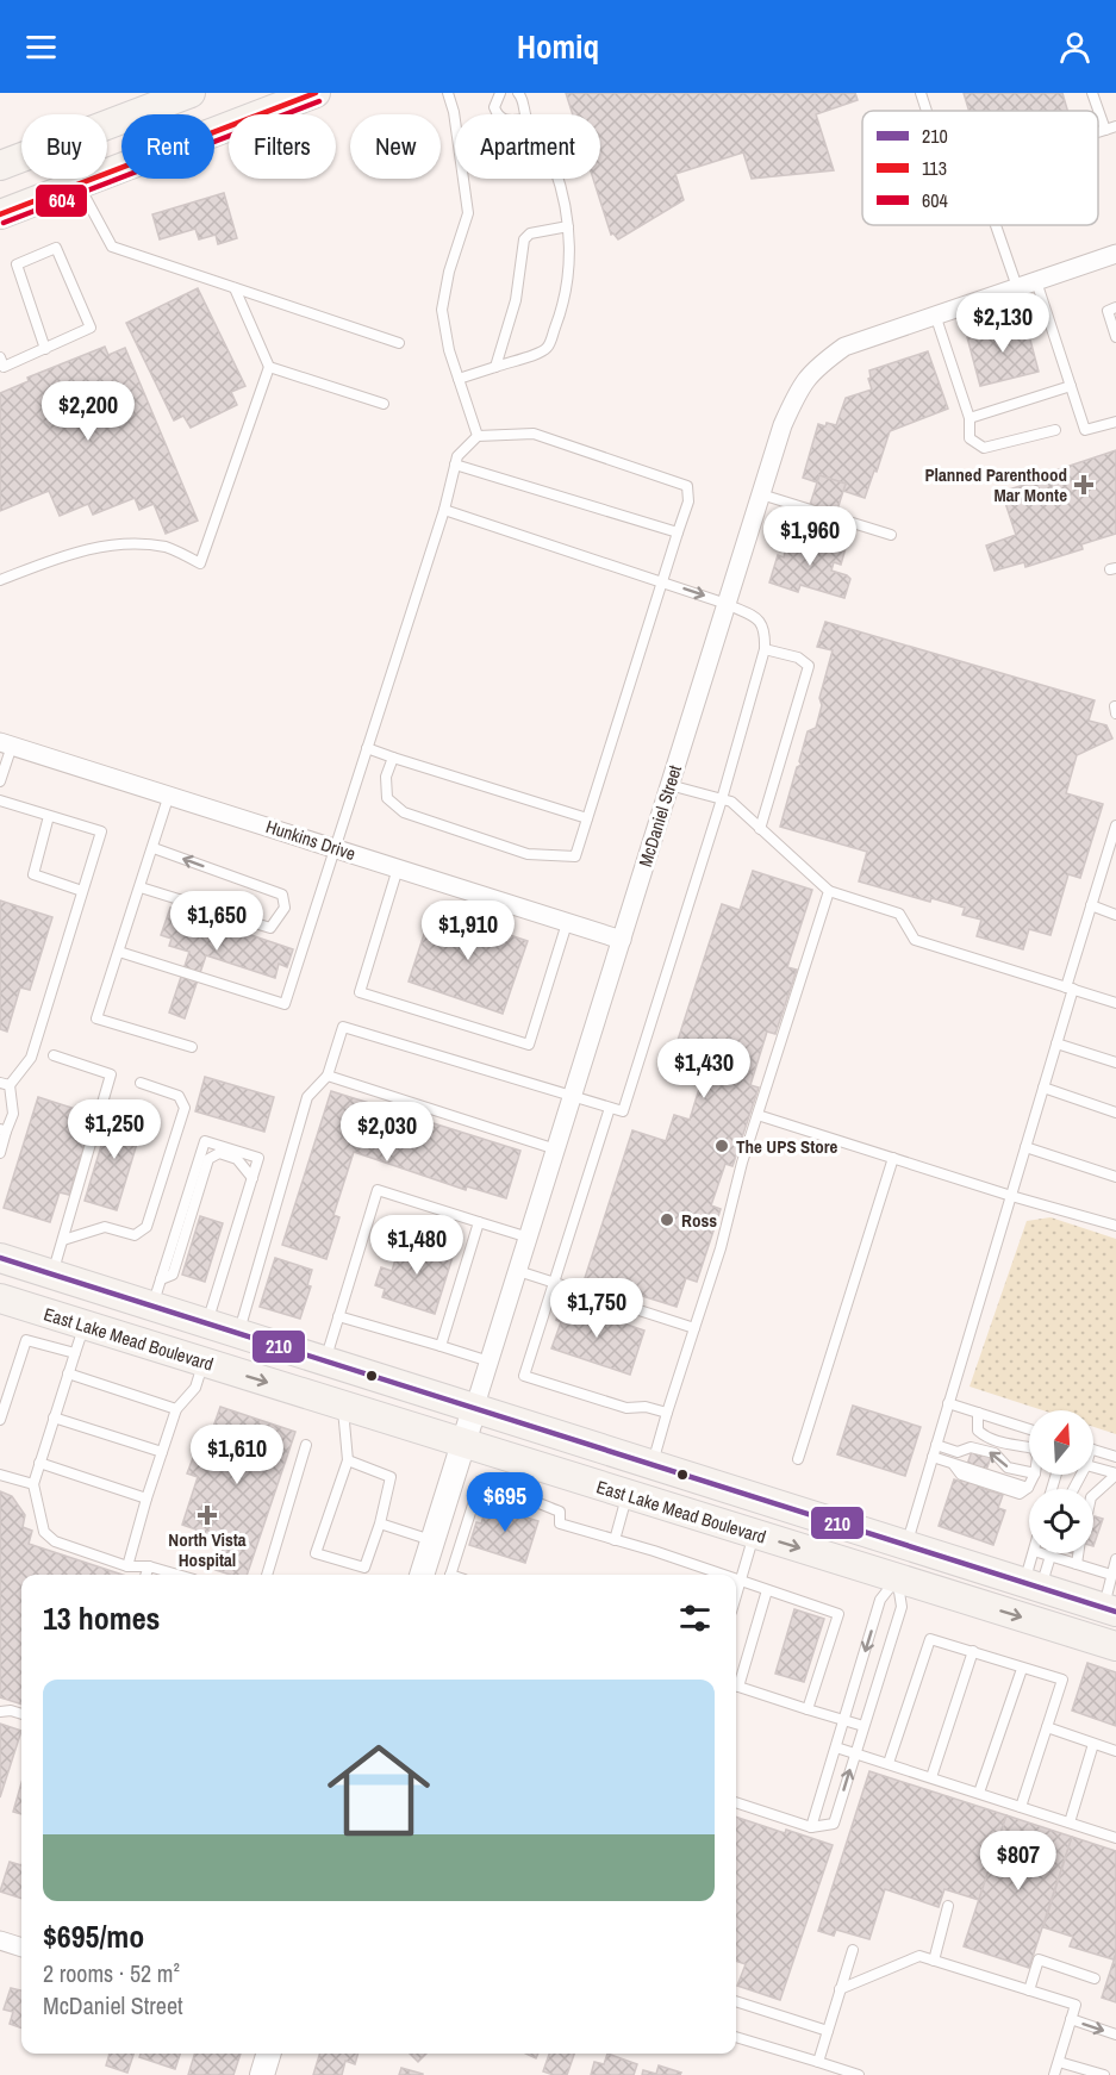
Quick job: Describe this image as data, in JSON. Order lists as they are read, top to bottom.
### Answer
{
  "streets": {
    "main road": ["East Lake Mead Boulevard"],
    "street": ["McDaniel Street", "Hunkins Drive"]
  },
  "crossings": [
    ["McDaniel Street", "Hunkins Drive"],
    ["McDaniel Street", "East Lake Mead Boulevard"]
  ],
  "places": {
    "health": ["Planned Parenthood Mar Monte", "North Vista Hospital"],
    "other": ["The UPS Store", "Ross"]
  },
  "lines": ["transit line 113", "transit line 604", "transit line 210"],
  "legend": ["210", "113", "604"],
  "north": "top",
  "page": {
    "header": "Homiq",
    "chip": [
      "Buy",
      "Rent",
      "Filters",
      "New",
      "Apartment"
    ],
    "price": [
      "$2,130",
      "$2,200",
      "$1,960",
      "$1,650",
      "$1,910",
      "$1,430",
      "$1,250",
      "$2,030",
      "$1,480",
      "$1,750",
      "$1,610",
      "$695",
      "$807"
    ],
    "heading": "13 homes",
    "list": [
      {
        "name": "$695/mo",
        "note": "2 rooms · 52 m² · McDaniel Street"
      }
    ]
  }
}
